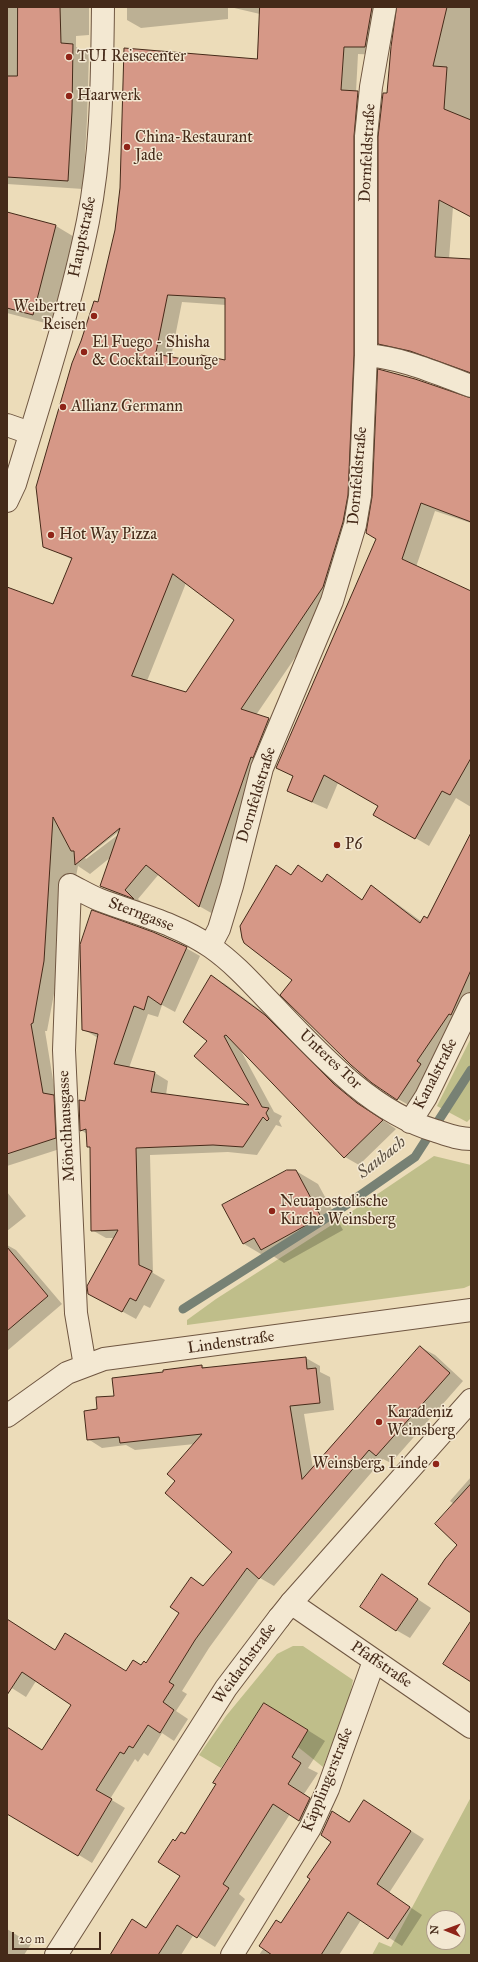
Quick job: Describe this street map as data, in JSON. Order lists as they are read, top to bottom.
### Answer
{
  "streets": {
    "street": [
      "Dornfeldstraße",
      "Hauptstraße",
      "Sterngasse",
      "Unteres Tor",
      "Kanalstraße",
      "Mönchhausgasse",
      "Lindenstraße",
      "Weidachstraße",
      "Pfaffstraße",
      "Käpplingerstraße"
    ]
  },
  "crossings": [
    ["Dornfeldstraße", "Sterngasse"],
    ["Dornfeldstraße", "Unteres Tor"],
    ["Sterngasse", "Unteres Tor"],
    ["Sterngasse", "Mönchhausgasse"],
    ["Unteres Tor", "Kanalstraße"],
    ["Mönchhausgasse", "Lindenstraße"],
    ["Weidachstraße", "Pfaffstraße"],
    ["Pfaffstraße", "Käpplingerstraße"]
  ],
  "water": ["Saubach"],
  "places": [
    "TUI Reisecenter",
    "Haarwerk",
    "China-Restaurant Jade",
    "Weibertreu Reisen",
    "El Fuego - Shisha & Cocktail Lounge",
    "Allianz Germann",
    "Hot Way Pizza",
    "P6",
    "Neuapostolische Kirche Weinsberg",
    "Karadeniz Weinsberg",
    "Weinsberg, Linde"
  ],
  "scale_bar": "20 m",
  "north": "left"
}
